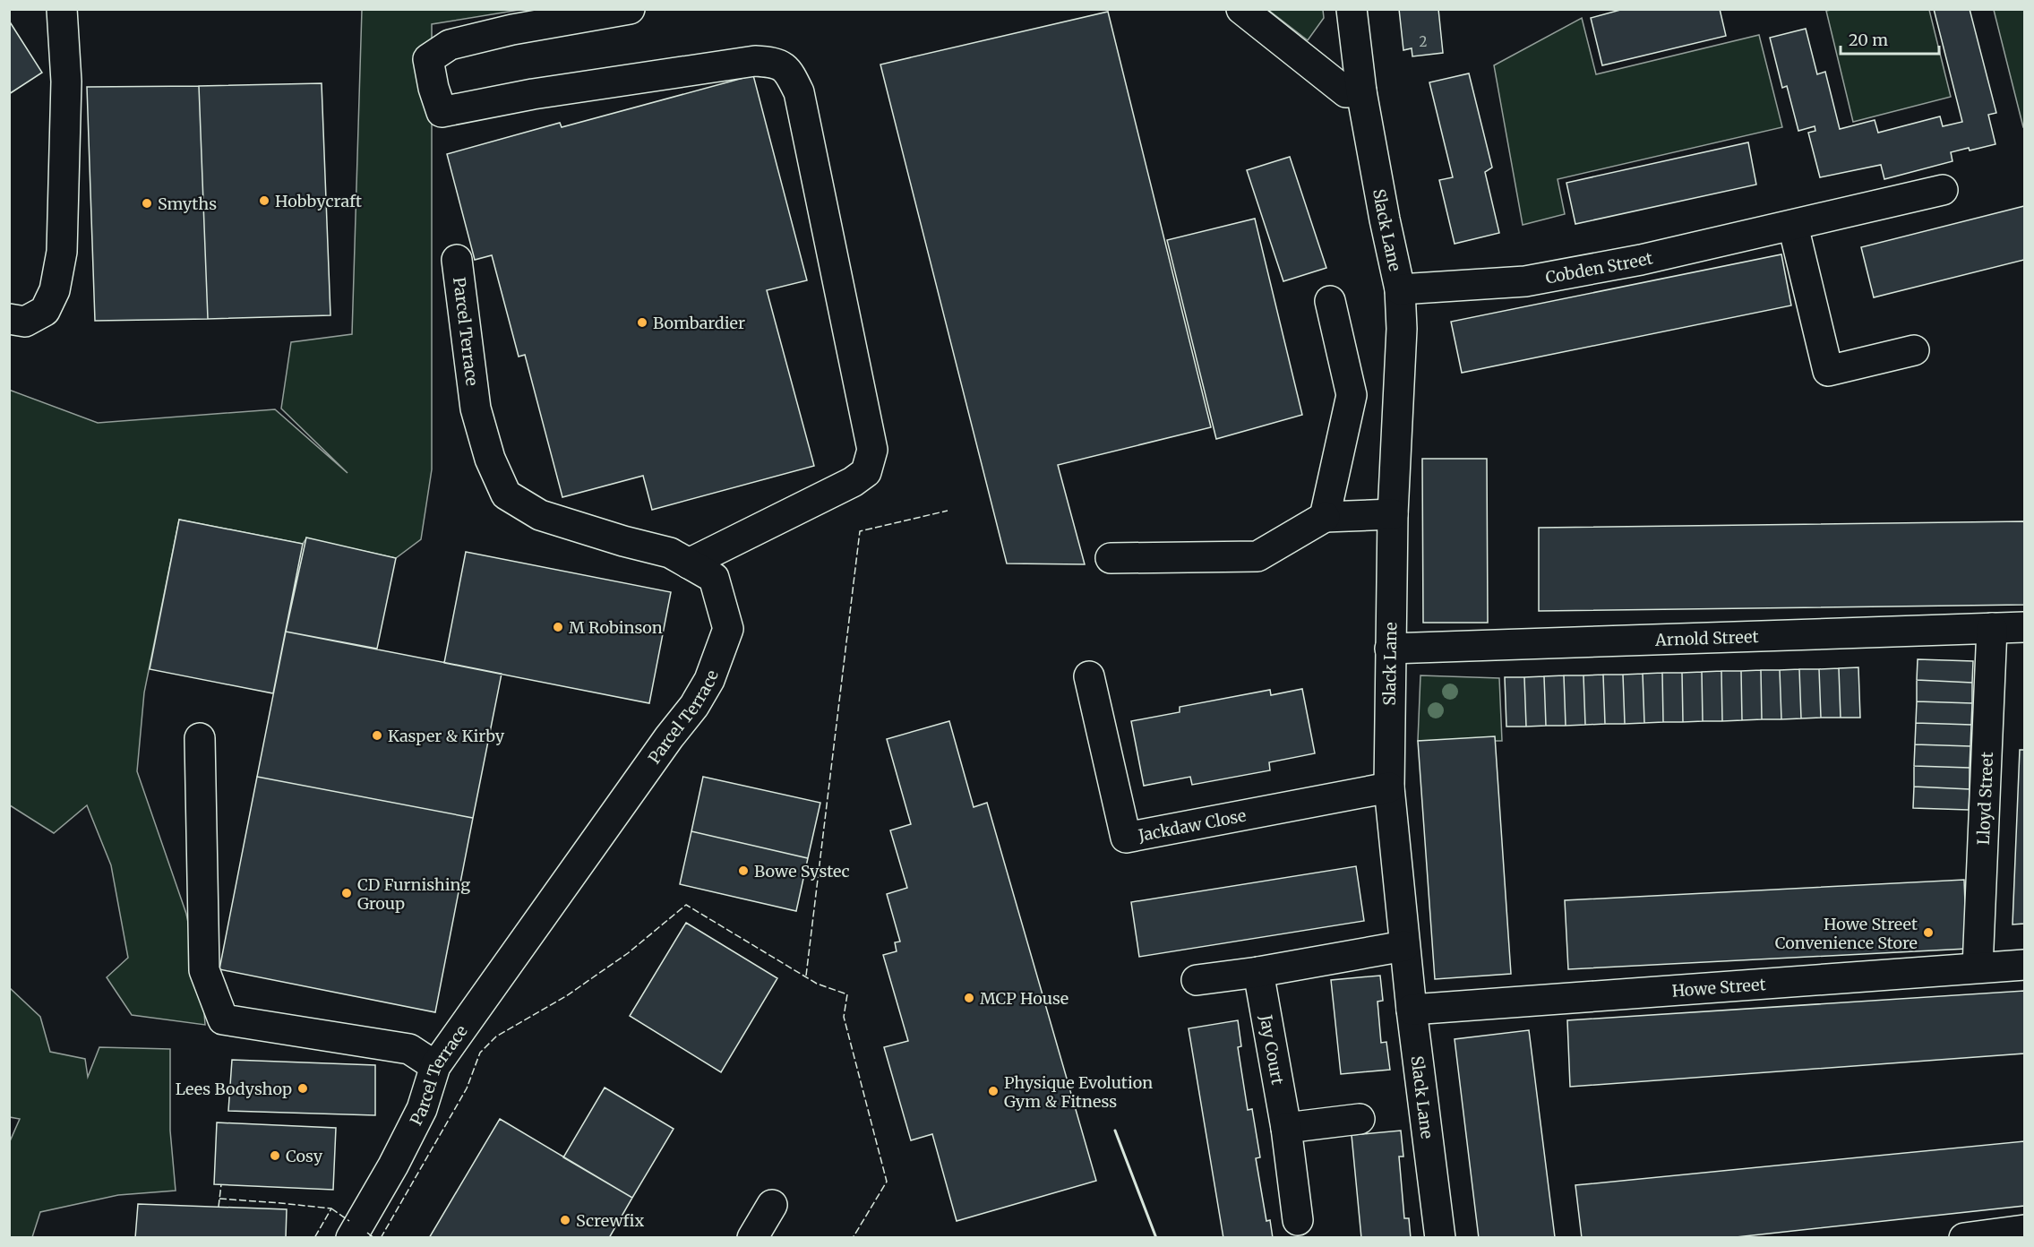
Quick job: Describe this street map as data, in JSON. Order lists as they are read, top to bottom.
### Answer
{
  "streets": {
    "street": [
      "Slack Lane",
      "Cobden Street",
      "Parcel Terrace",
      "Arnold Street",
      "Lloyd Street",
      "Jackdaw Close",
      "Howe Street",
      "Jay Court"
    ]
  },
  "crossings": [
    ["Slack Lane", "Cobden Street"],
    ["Slack Lane", "Arnold Street"],
    ["Slack Lane", "Jackdaw Close"],
    ["Slack Lane", "Howe Street"],
    ["Arnold Street", "Lloyd Street"],
    ["Lloyd Street", "Howe Street"]
  ],
  "places": [
    "Hobbycraft",
    "Smyths",
    "Bombardier",
    "M Robinson",
    "Kasper & Kirby",
    "Bowe Systec",
    "CD Furnishing Group",
    "Howe Street Convenience Store",
    "MCP House",
    "Lees Bodyshop",
    "Physique Evolution Gym & Fitness",
    "Cosy",
    "Screwfix"
  ],
  "house_numbers": ["2"],
  "scale_bar": "20 m"
}
